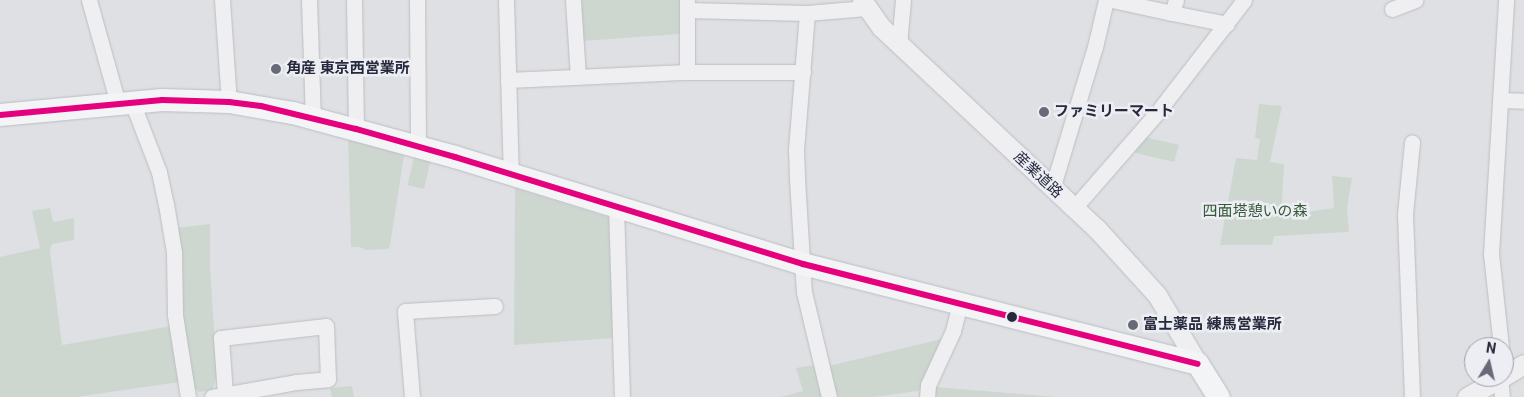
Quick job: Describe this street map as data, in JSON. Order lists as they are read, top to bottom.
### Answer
{
  "streets": {
    "street": ["産業道路"]
  },
  "parks": ["四面塔憩いの森"],
  "places": ["角産 東京西営業所", "ファミリーマート", "富士薬品 練馬営業所"],
  "north": "top"
}
